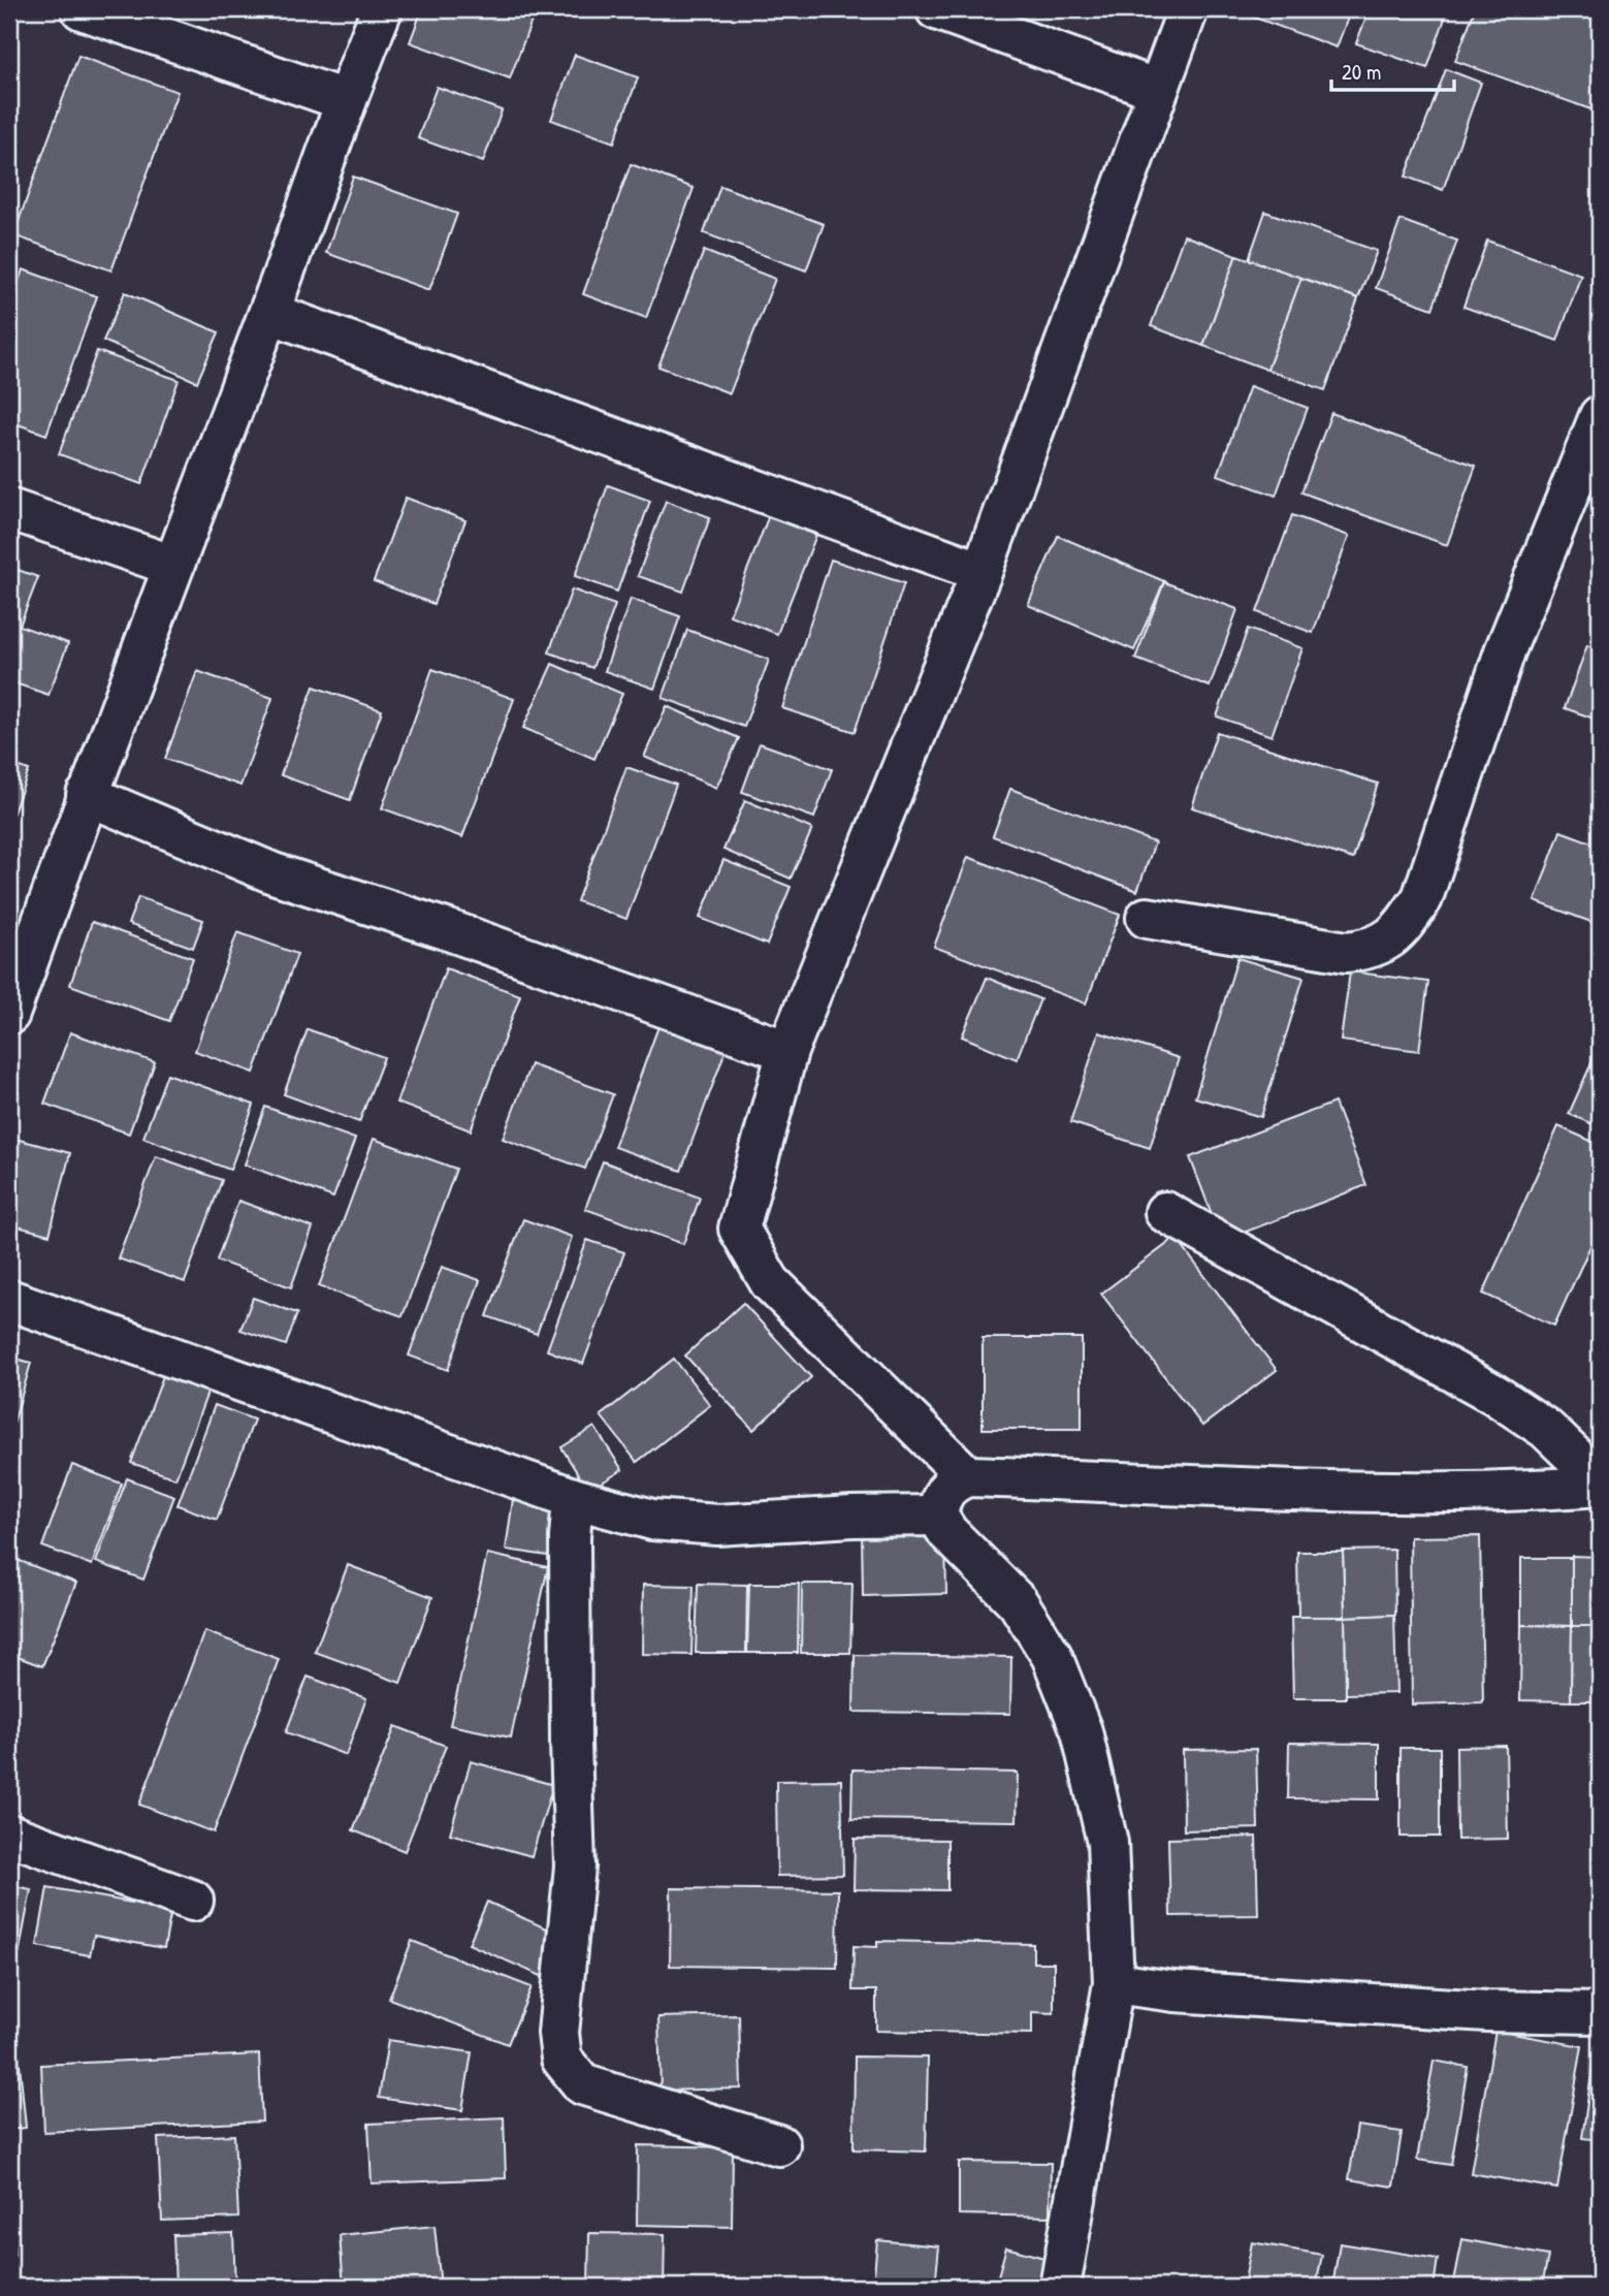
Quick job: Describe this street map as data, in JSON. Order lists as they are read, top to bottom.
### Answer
{
  "scale_bar": "20 m"
}
